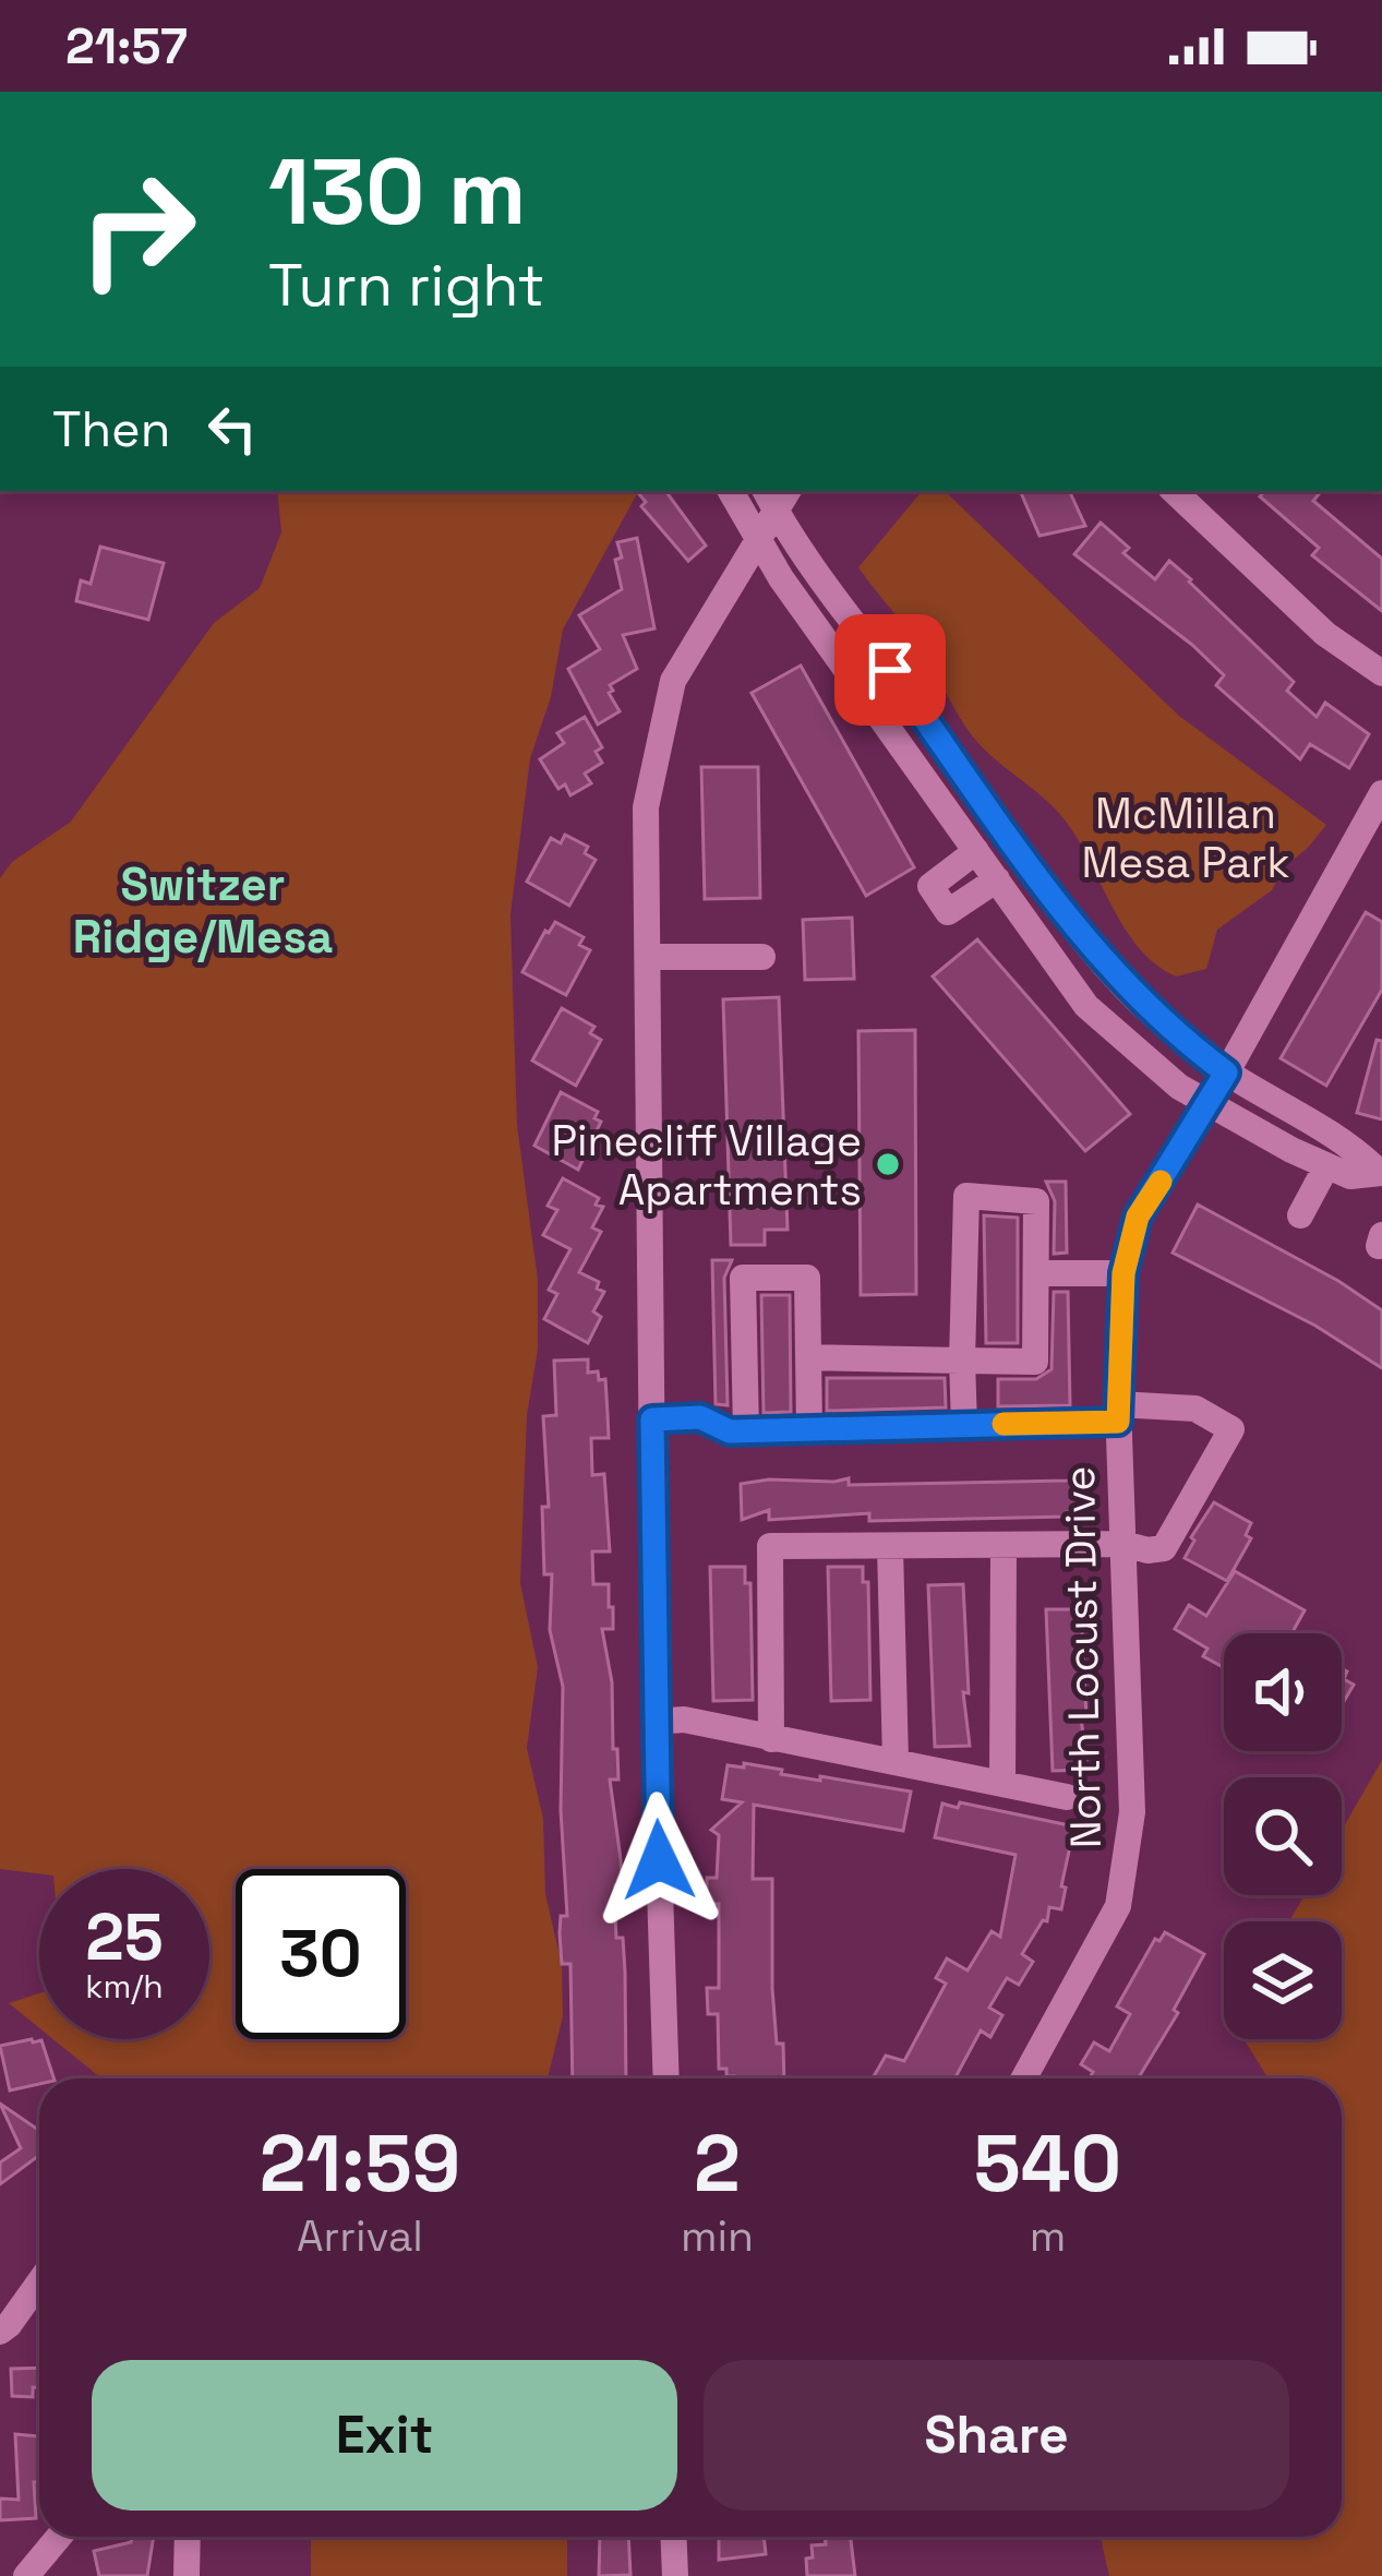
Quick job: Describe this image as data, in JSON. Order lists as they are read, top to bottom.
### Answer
{
  "streets": {
    "street": ["North Locust Drive"]
  },
  "districts": ["Switzer Ridge/Mesa"],
  "parks": ["McMillan Mesa Park"],
  "places": ["Pinecliff Village Apartments"],
  "page": {
    "status": "21:57",
    "turn": ["130 m", "Turn right"],
    "then": "Then",
    "speed": "25 km/h",
    "limit": "30",
    "eta": [
      "21:59",
      "Arrival",
      "2",
      "min",
      "540",
      "m"
    ],
    "buttons": ["Exit", "Share"]
  }
}
